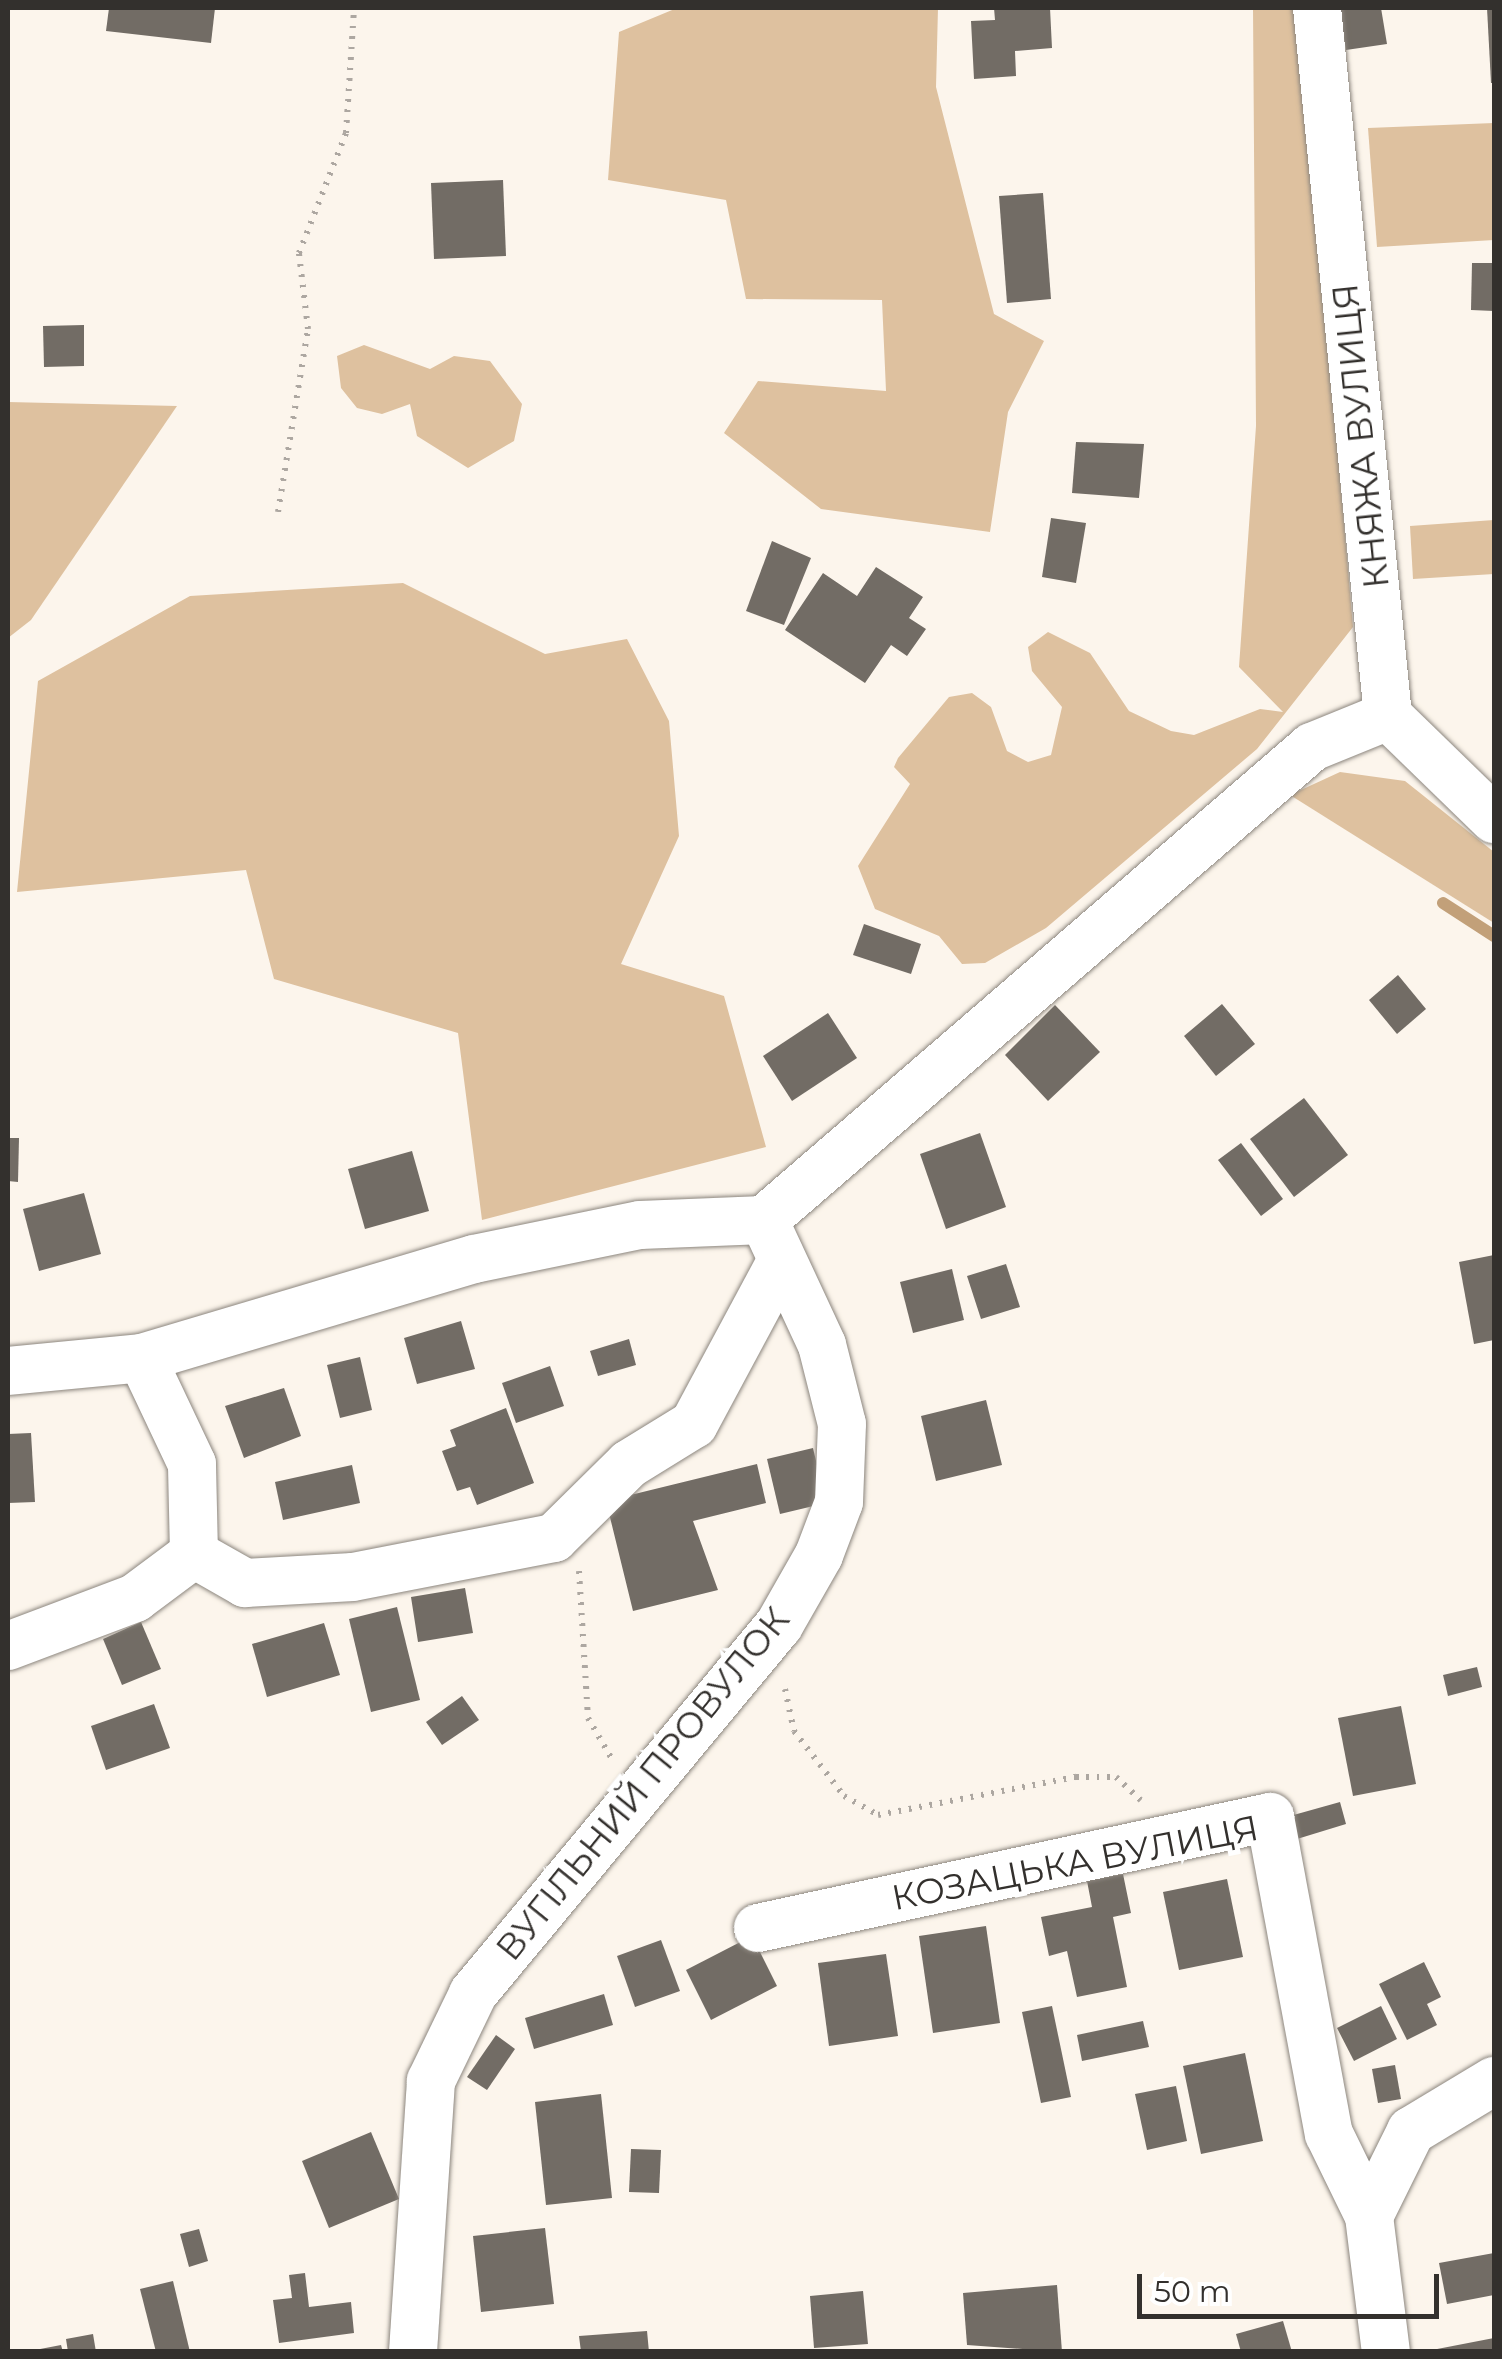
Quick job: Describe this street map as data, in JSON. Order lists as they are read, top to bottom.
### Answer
{
  "streets": {
    "street": ["КНЯЖА ВУЛИЦЯ", "ВУГІЛЬНИЙ ПРОВУЛОК", "КОЗАЦЬКА ВУЛИЦЯ"]
  },
  "scale_bar": "50 m"
}
